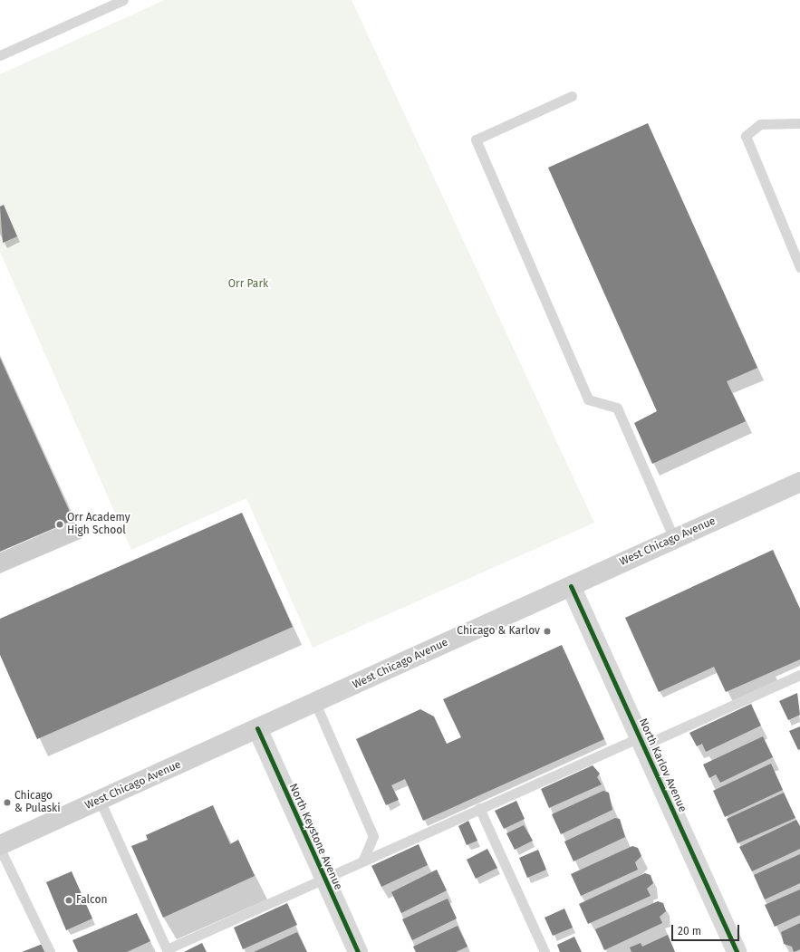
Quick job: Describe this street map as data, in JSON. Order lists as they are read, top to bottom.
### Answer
{
  "streets": {
    "main road": ["West Chicago Avenue"],
    "street": ["North Karlov Avenue", "North Keystone Avenue"]
  },
  "crossings": [
    ["West Chicago Avenue", "North Karlov Avenue"],
    ["West Chicago Avenue", "North Keystone Avenue"]
  ],
  "parks": ["Orr Park"],
  "places": [
    "Orr Academy High School",
    "Chicago & Karlov",
    "Chicago & Pulaski",
    "Falcon"
  ],
  "scale_bar": "20 m"
}
